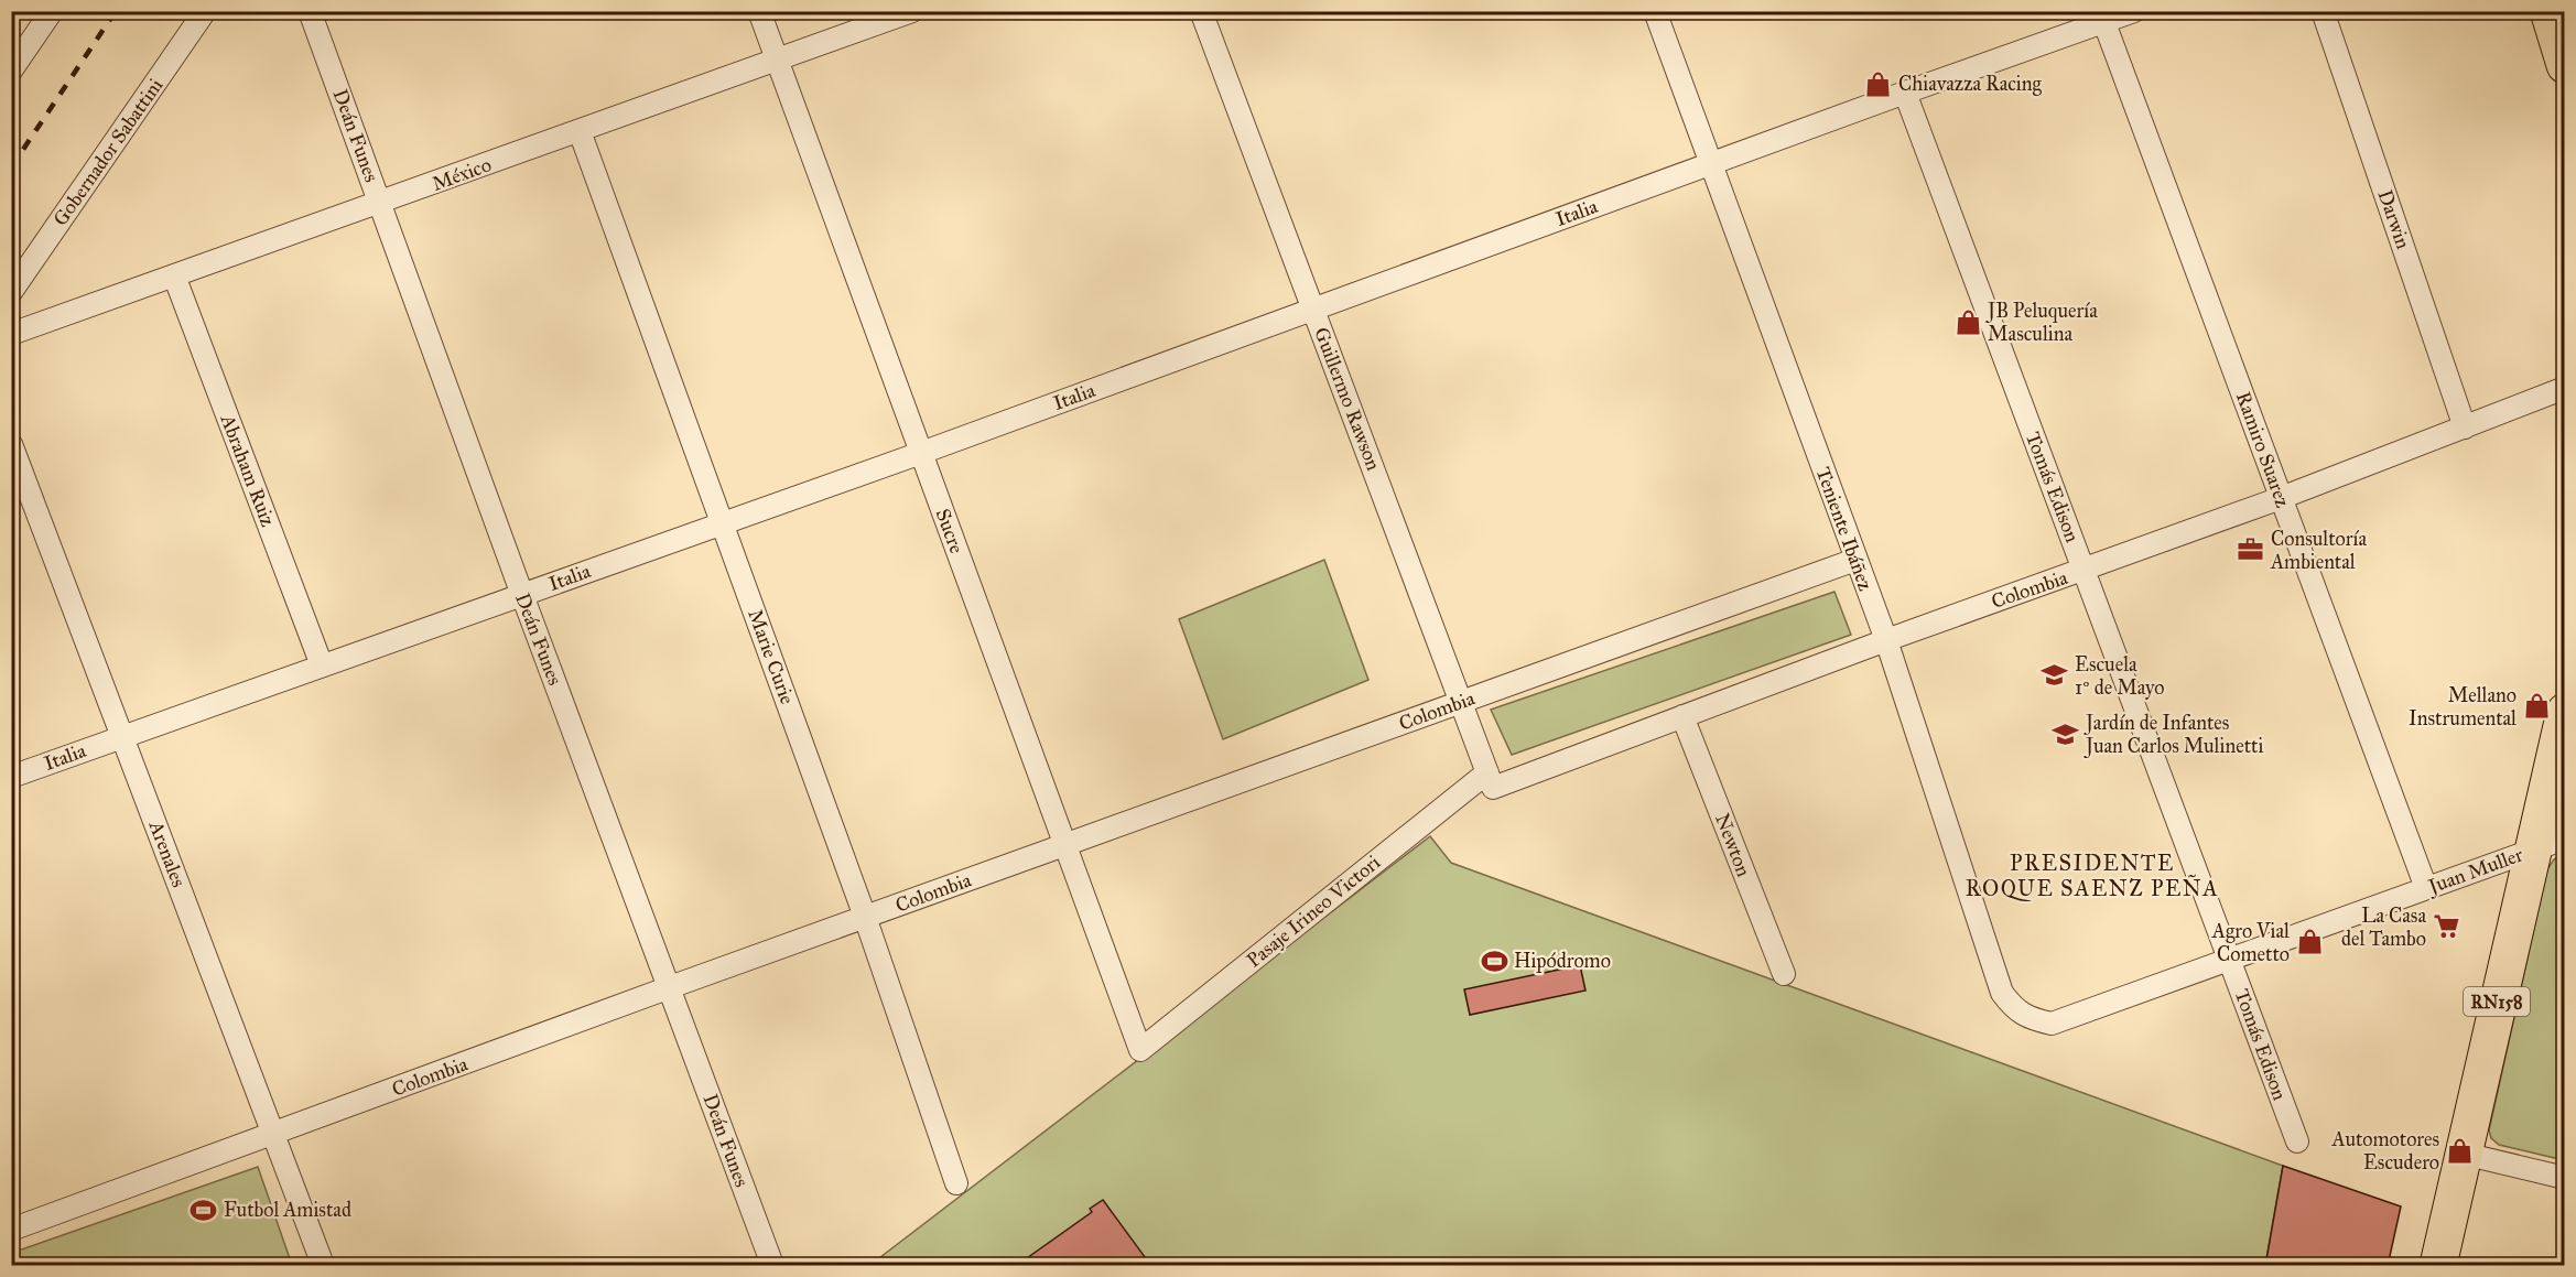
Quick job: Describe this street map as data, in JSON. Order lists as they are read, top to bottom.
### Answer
{
  "streets": {
    "highway": ["RN158"],
    "street": [
      "Deán Funes",
      "Gobernador Sabattini",
      "México",
      "Italia",
      "Darwin",
      "Guillermo Rawson",
      "Ramiro Suarez",
      "Abraham Ruiz",
      "Tomás Edison",
      "Teniente Ibáñez",
      "Sucre",
      "Colombia",
      "Marie Curie",
      "Newton",
      "Arenales",
      "Juan Muller",
      "Pasaje Irineo Victori"
    ]
  },
  "crossings": [
    ["Deán Funes", "México"],
    ["Deán Funes", "Italia"],
    ["Deán Funes", "Colombia"],
    ["México", "Abraham Ruiz"],
    ["México", "Sucre"],
    ["México", "Marie Curie"],
    ["Italia", "Guillermo Rawson"],
    ["Italia", "Ramiro Suarez"],
    ["Italia", "Abraham Ruiz"],
    ["Italia", "Tomás Edison"],
    ["Italia", "Teniente Ibáñez"],
    ["Italia", "Sucre"],
    ["Italia", "Marie Curie"],
    ["Italia", "Arenales"],
    ["Darwin", "Colombia"],
    ["Guillermo Rawson", "Colombia"],
    ["Guillermo Rawson", "Pasaje Irineo Victori"],
    ["Ramiro Suarez", "Colombia"],
    ["Ramiro Suarez", "Juan Muller"],
    ["Tomás Edison", "Colombia"],
    ["Tomás Edison", "Juan Muller"],
    ["Teniente Ibáñez", "Colombia"],
    ["Teniente Ibáñez", "Juan Muller"],
    ["Sucre", "Colombia"],
    ["Sucre", "Pasaje Irineo Victori"],
    ["Colombia", "Marie Curie"],
    ["Colombia", "Newton"],
    ["Colombia", "Arenales"],
    ["Colombia", "Pasaje Irineo Victori"],
    ["Juan Muller", "RN158"]
  ],
  "districts": ["PRESIDENTE ROQUE SAENZ PEÑA"],
  "places": {
    "shop": [
      "Chiavazza Racing",
      "JB Peluquería Masculina",
      "Mellano Instrumental",
      "Agro Vial Cometto",
      "Automotores Escudero"
    ],
    "office": ["Consultoría Ambiental"],
    "school or university": ["Escuela 1º de Mayo", "Jardín de Infantes Juan Carlos Mulinetti"],
    "supermarket": ["La Casa del Tambo"],
    "sports": ["Hipódromo", "Futbol Amistad"]
  }
}
